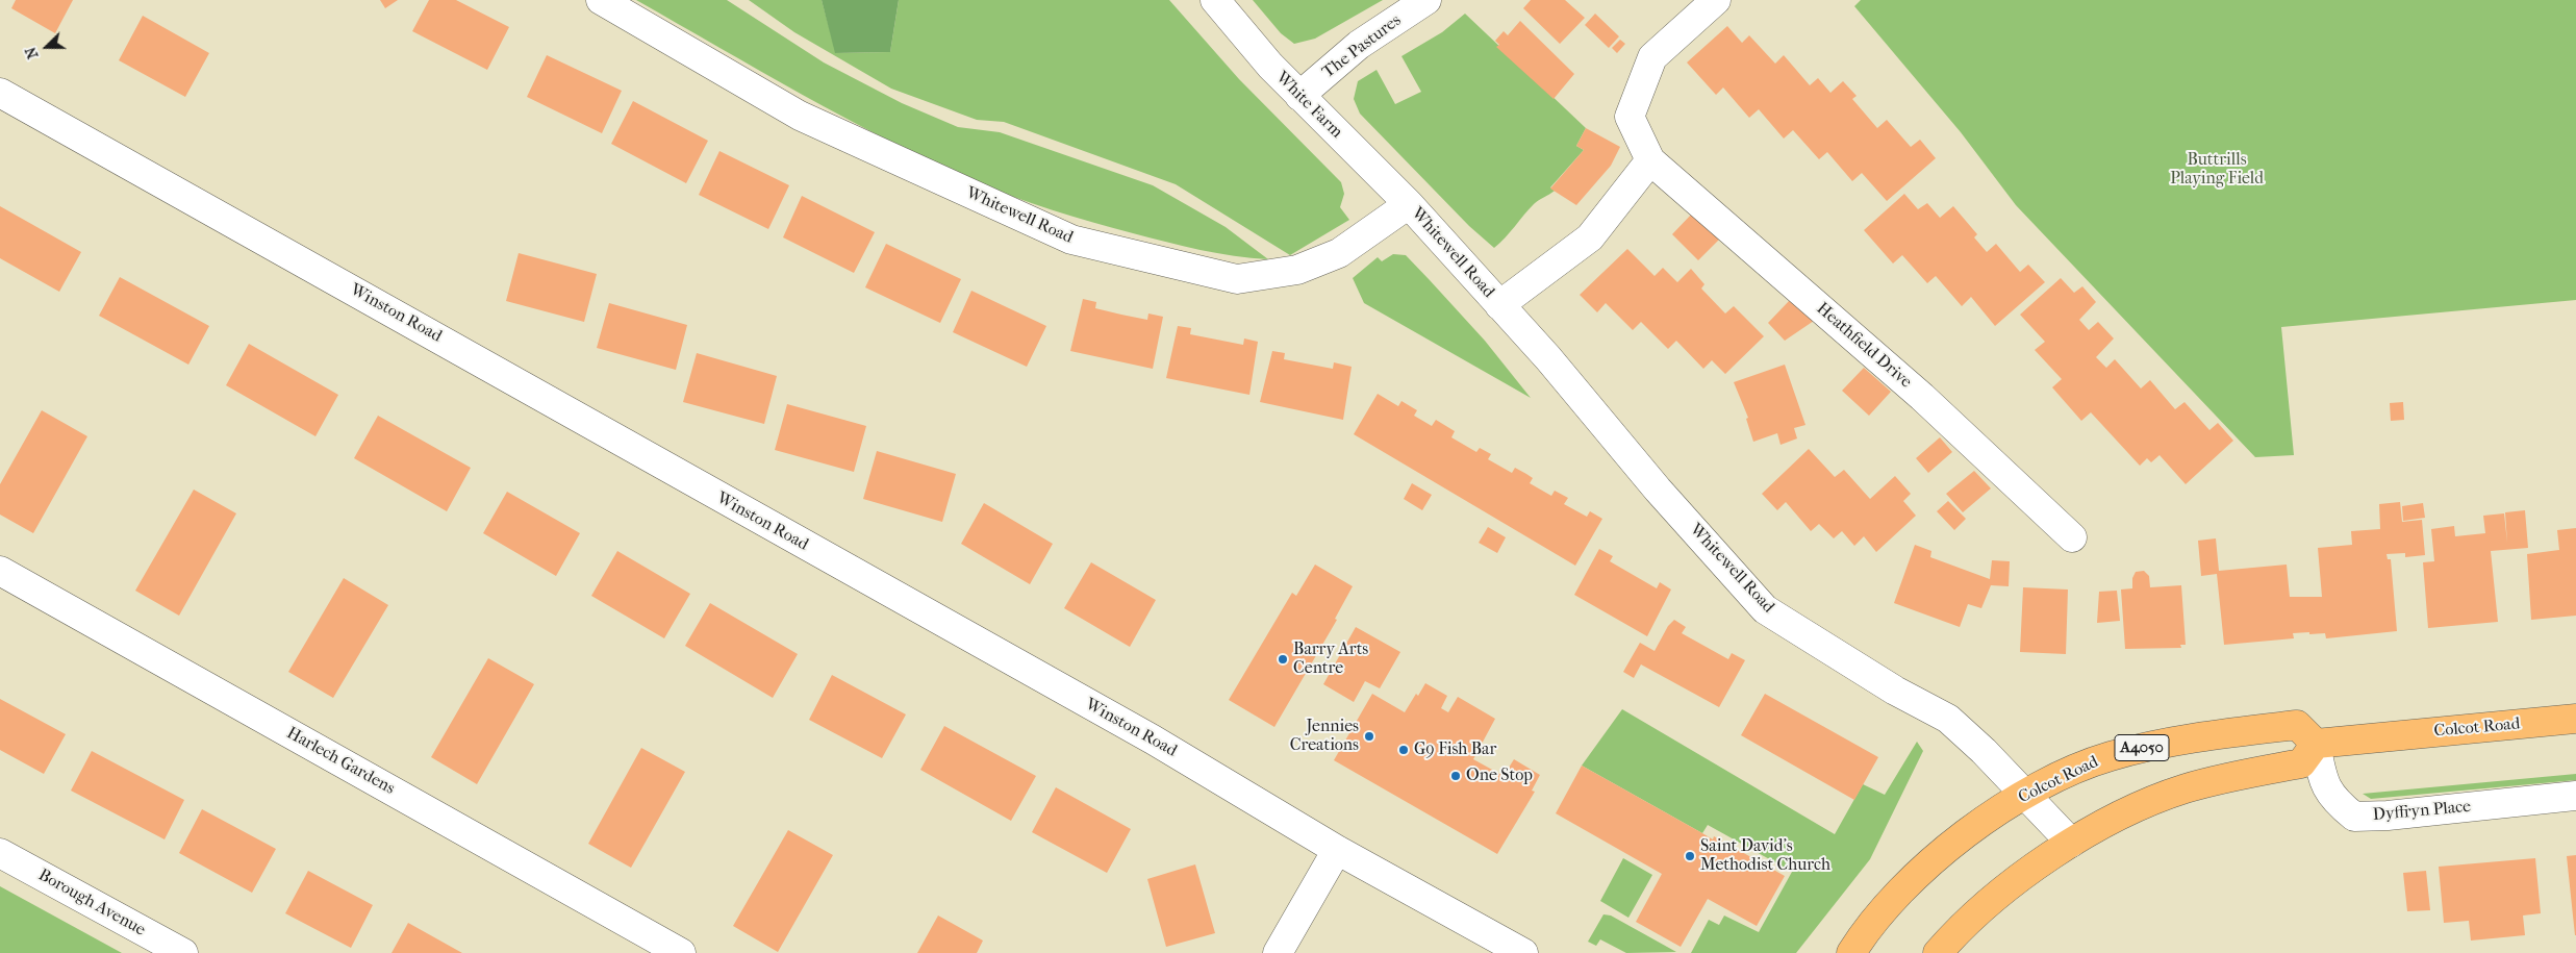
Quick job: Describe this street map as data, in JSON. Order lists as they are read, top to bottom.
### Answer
{
  "streets": {
    "main road": ["Colcot Road", "A4050"],
    "street": [
      "The Pastures",
      "White Farm",
      "Whitewell Road",
      "Winston Road",
      "Heathfield Drive",
      "Harlech Gardens",
      "Dyffryn Place",
      "Borough Avenue"
    ]
  },
  "crossings": [
    ["The Pastures", "White Farm"],
    ["White Farm", "Whitewell Road"],
    ["Whitewell Road", "Colcot Road"],
    ["Colcot Road", "Dyffryn Place"]
  ],
  "parks": ["Buttrills Playing Field"],
  "places": [
    "Barry Arts Centre",
    "Jennies Creations",
    "G9 Fish Bar",
    "One Stop",
    "Saint David's Methodist Church"
  ],
  "north": "left"
}
